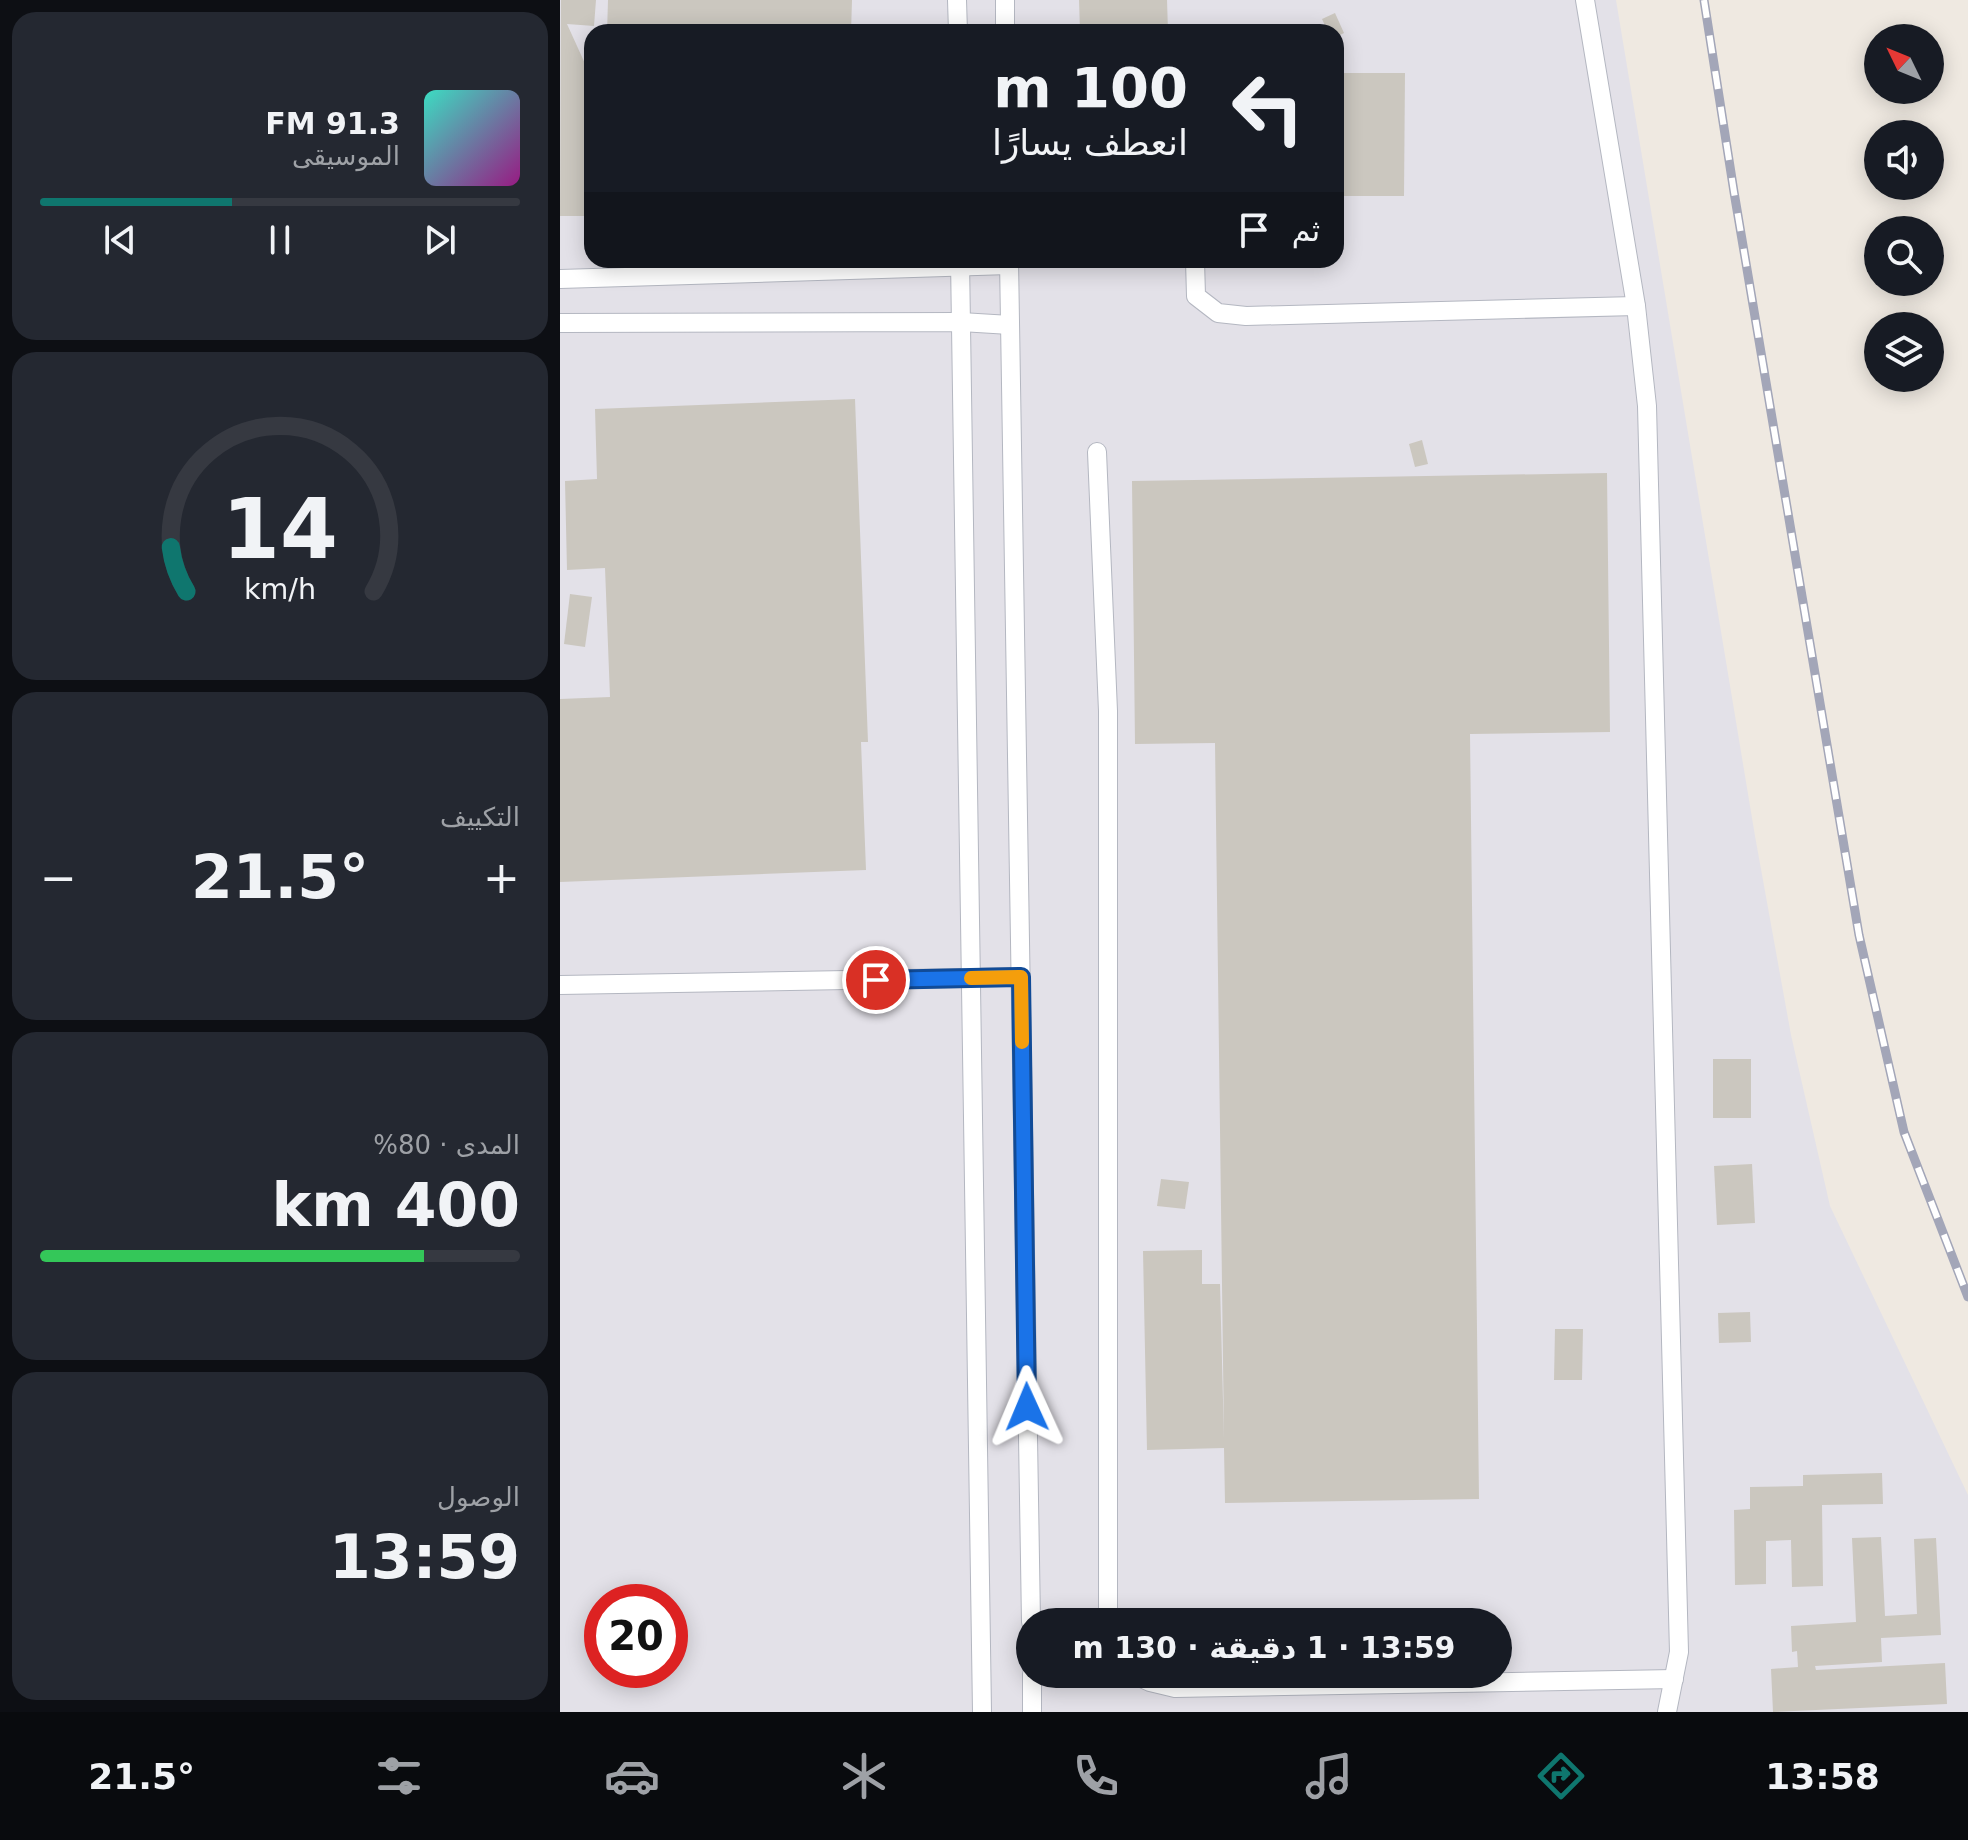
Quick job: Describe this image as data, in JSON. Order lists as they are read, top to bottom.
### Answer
{
  "north": "top left",
  "page": {
    "turn": ["100 m", "انعطف يسارًا"],
    "song": ["91.3 FM", "الموسيقى"],
    "then": "ثم",
    "tile": [
      "التكييف",
      ["المدى · 80%", "400 km"],
      ["الوصول", "13:59"]
    ],
    "heat": ["−", "21.5°", "+"],
    "limit": "20",
    "trip": "13:59 · 1 دقيقة · 130 m",
    "tabs": ["13:58", "21.5°"],
    "gauge": ["14", "km/h"]
  }
}
